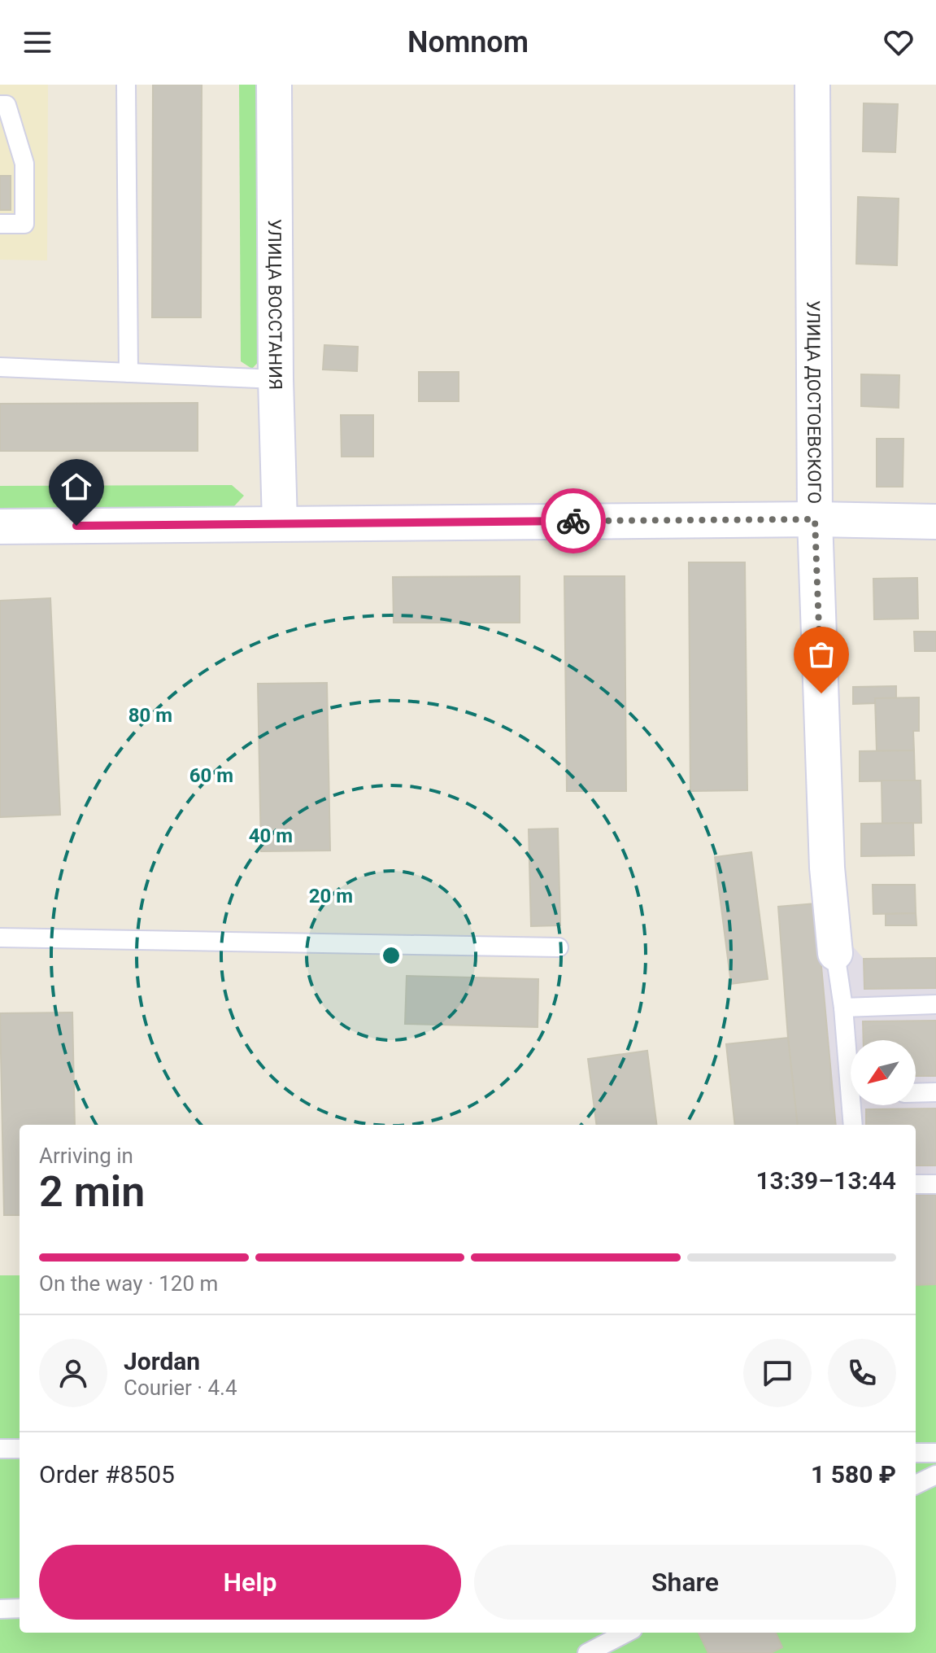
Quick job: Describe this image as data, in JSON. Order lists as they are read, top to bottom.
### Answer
{
  "streets": {
    "street": ["УЛИЦА ВОССТАНИЯ", "УЛИЦА ДОСТОЕВСКОГО"]
  },
  "north": "bottom left",
  "page": {
    "header": "Nomnom",
    "heading": ["2 min", "Arriving in", "13:39–13:44"],
    "panel": [
      "Jordan",
      "Courier · 4.4",
      "Order #8505",
      "1 580 ₽"
    ],
    "bar": "On the way · 120 m",
    "buttons": ["Help", "Share"]
  },
  "rings": [
    "80 m",
    "60 m",
    "40 m",
    "20 m"
  ]
}
